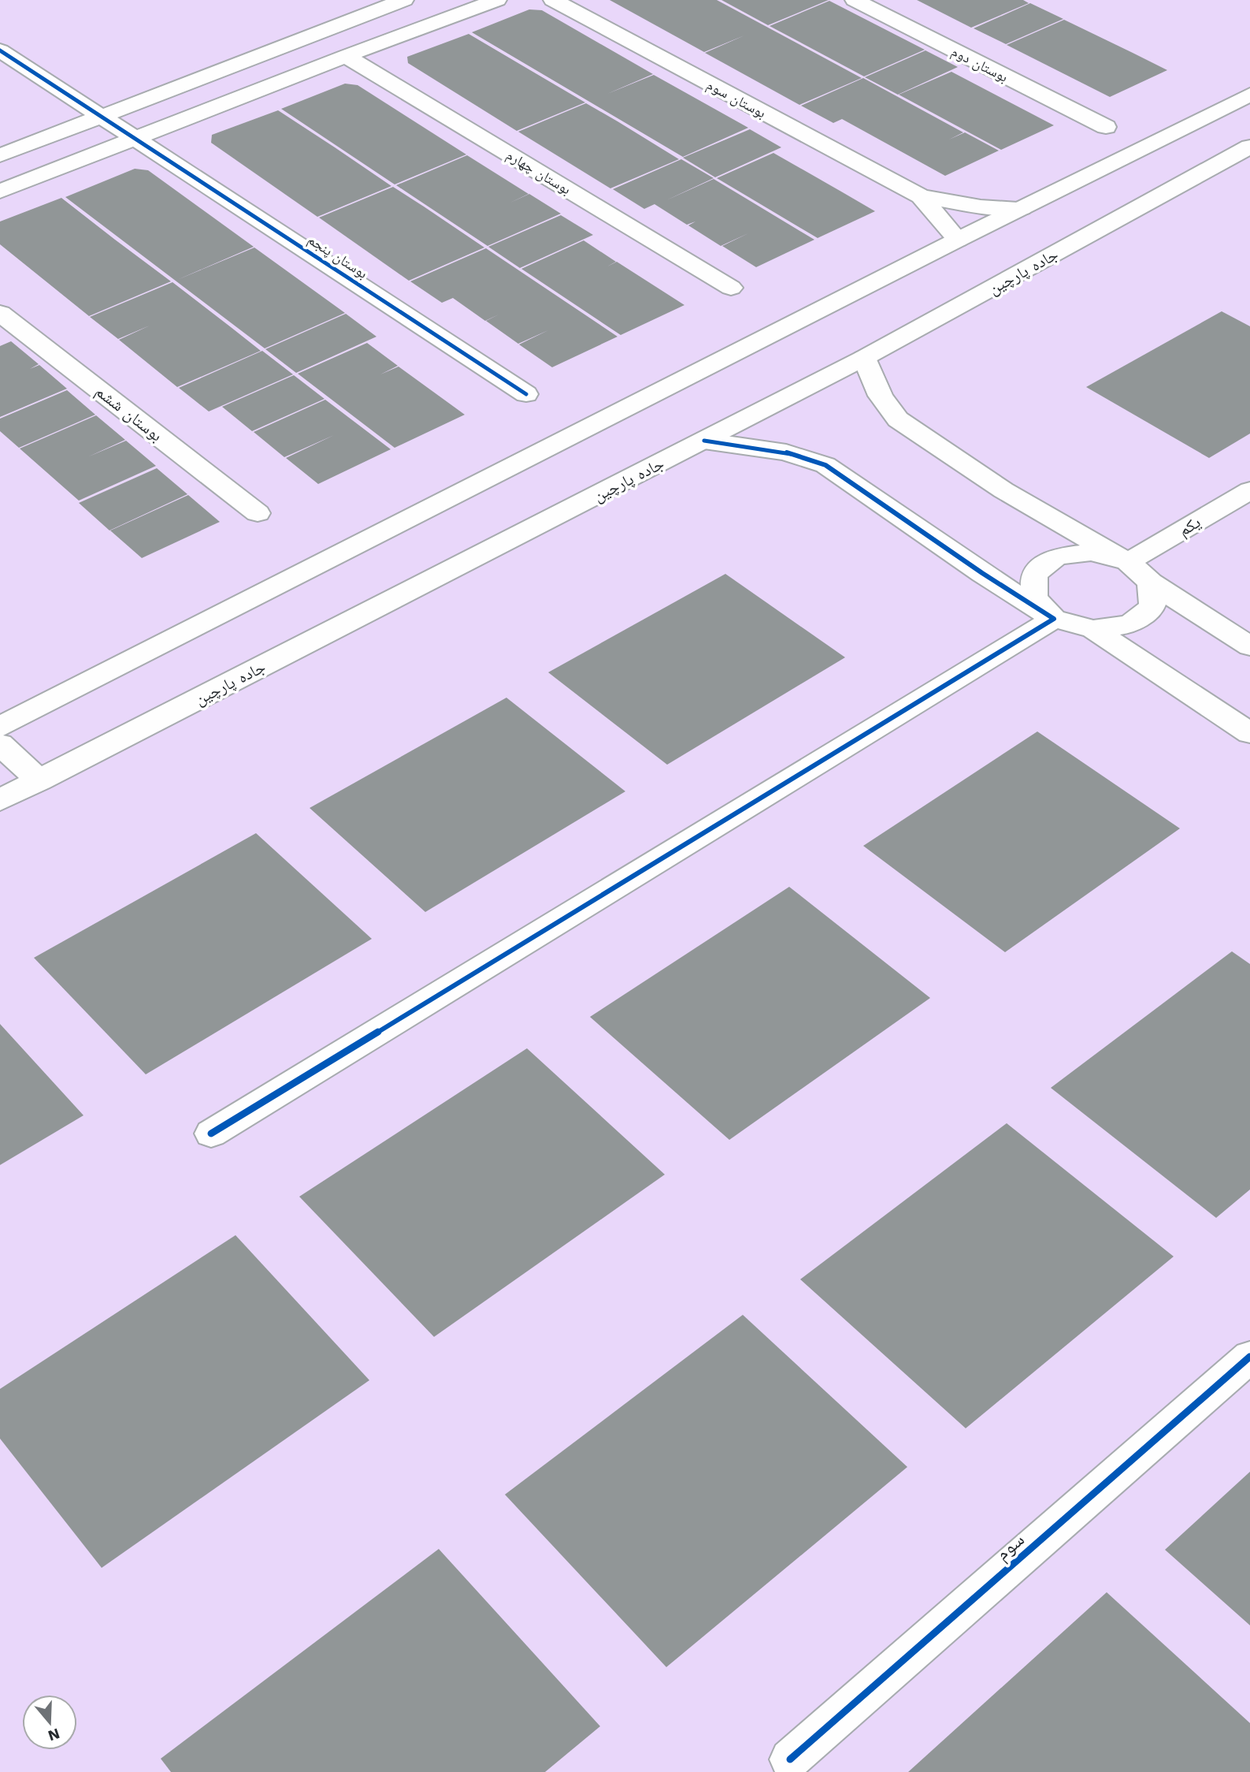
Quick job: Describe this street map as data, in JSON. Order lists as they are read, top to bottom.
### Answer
{
  "streets": {
    "street": [
      "بوستان دوم",
      "بوستان سوم",
      "بوستان چهارم",
      "بوستان پنجم",
      "جاده پارچین",
      "بوستان ششم",
      "یکم",
      "سوم"
    ]
  },
  "north": "bottom"
}
